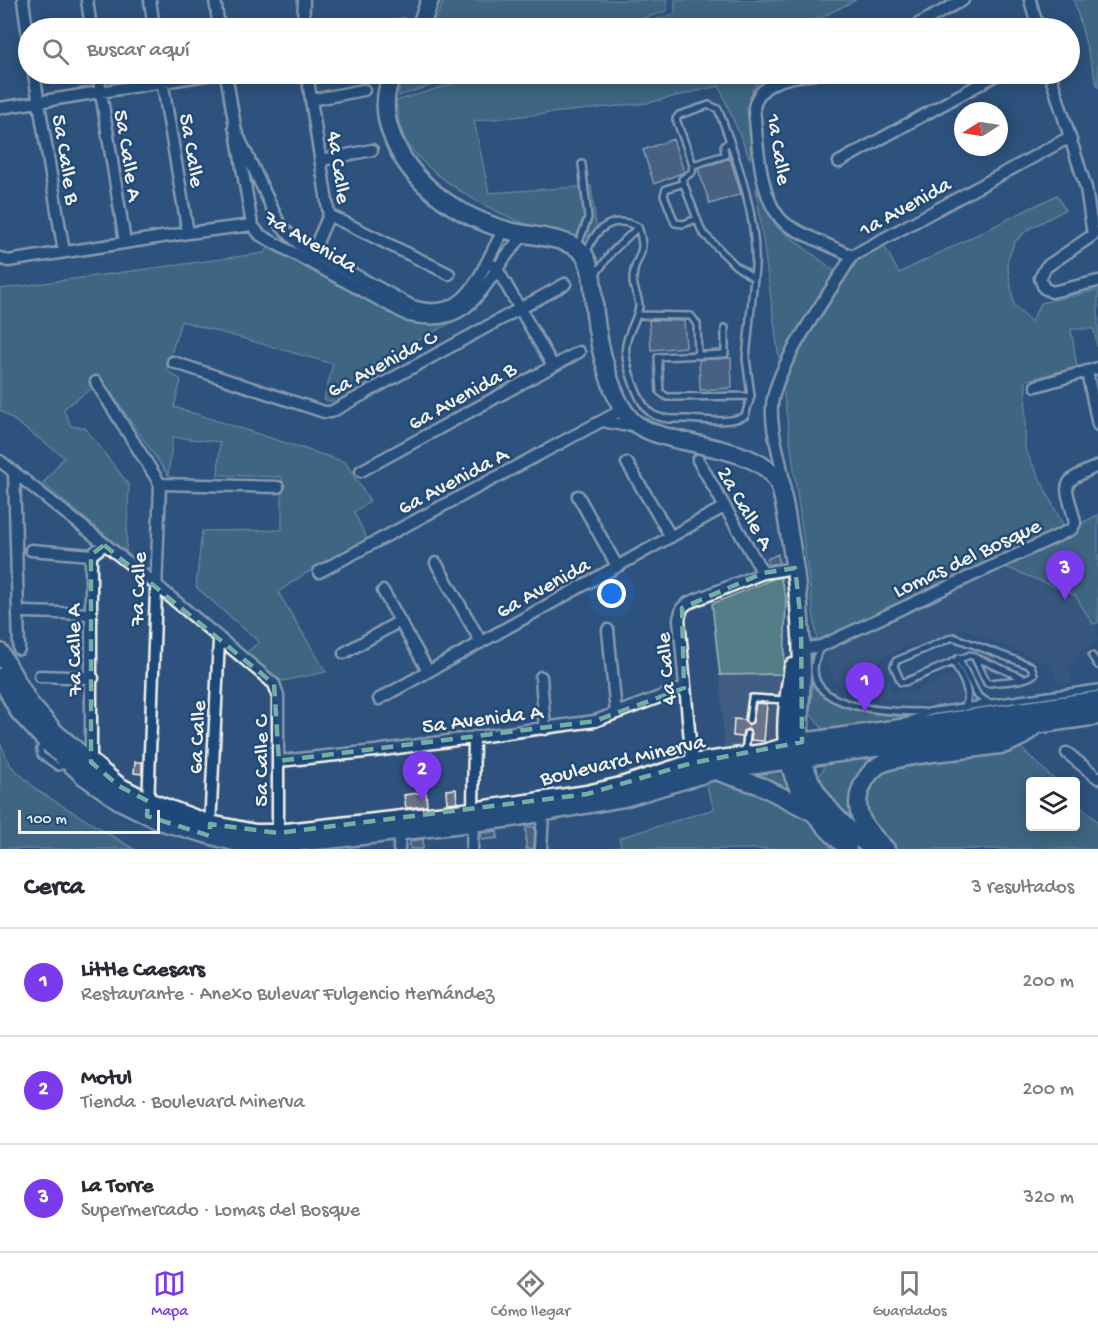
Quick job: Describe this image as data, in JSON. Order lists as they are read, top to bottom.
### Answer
{
  "streets": {
    "street": [
      "1a Calle",
      "5a Calle",
      "5a Calle A",
      "5a Calle B",
      "4a Calle",
      "1a Avenida",
      "7a Avenida",
      "6a Avenida C",
      "6a Avenida B",
      "6a Avenida A",
      "2a Calle A",
      "Lomas del Bosque",
      "6a Avenida",
      "7a Calle",
      "7a Calle A",
      "5a Avenida A",
      "6a Calle",
      "Boulevard Minerva",
      "5a Calle C"
    ]
  },
  "crossings": [
    ["1a Calle", "1a Avenida"],
    ["5a Calle", "7a Avenida"],
    ["5a Calle A", "7a Avenida"],
    ["5a Calle B", "7a Avenida"],
    ["4a Calle", "7a Avenida"],
    ["4a Calle", "2a Calle A"],
    ["4a Calle", "5a Avenida A"],
    ["4a Calle", "Boulevard Minerva"],
    ["2a Calle A", "6a Avenida"],
    ["7a Calle", "Boulevard Minerva"],
    ["7a Calle A", "Boulevard Minerva"],
    ["5a Avenida A", "5a Calle C"],
    ["6a Calle", "Boulevard Minerva"],
    ["6a Calle", "5a Calle C"],
    ["Boulevard Minerva", "5a Calle C"]
  ],
  "scale_bar": "100 m",
  "north": "left",
  "page": {
    "search": "Buscar aquí",
    "pins": ["3", "1", "2"],
    "scale": "100 m",
    "heading": ["Cerca", "3 resultados"],
    "list": [
      {
        "mark": "1",
        "name": "Little Caesars",
        "note": "Restaurante · Anexo Bulevar Fulgencio Hernández",
        "value": "200 m"
      },
      {
        "mark": "2",
        "name": "Motul",
        "note": "Tienda · Boulevard Minerva",
        "value": "200 m"
      },
      {
        "mark": "3",
        "name": "La Torre",
        "note": "Supermercado · Lomas del Bosque",
        "value": "320 m"
      }
    ],
    "nav": ["Mapa", "Cómo llegar", "Guardados"]
  }
}
